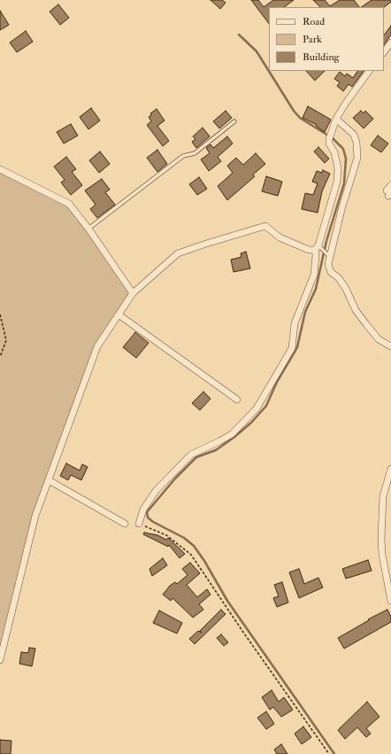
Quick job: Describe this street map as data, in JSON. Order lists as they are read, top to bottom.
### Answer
{
  "legend": ["Road", "Park", "Building"]
}
